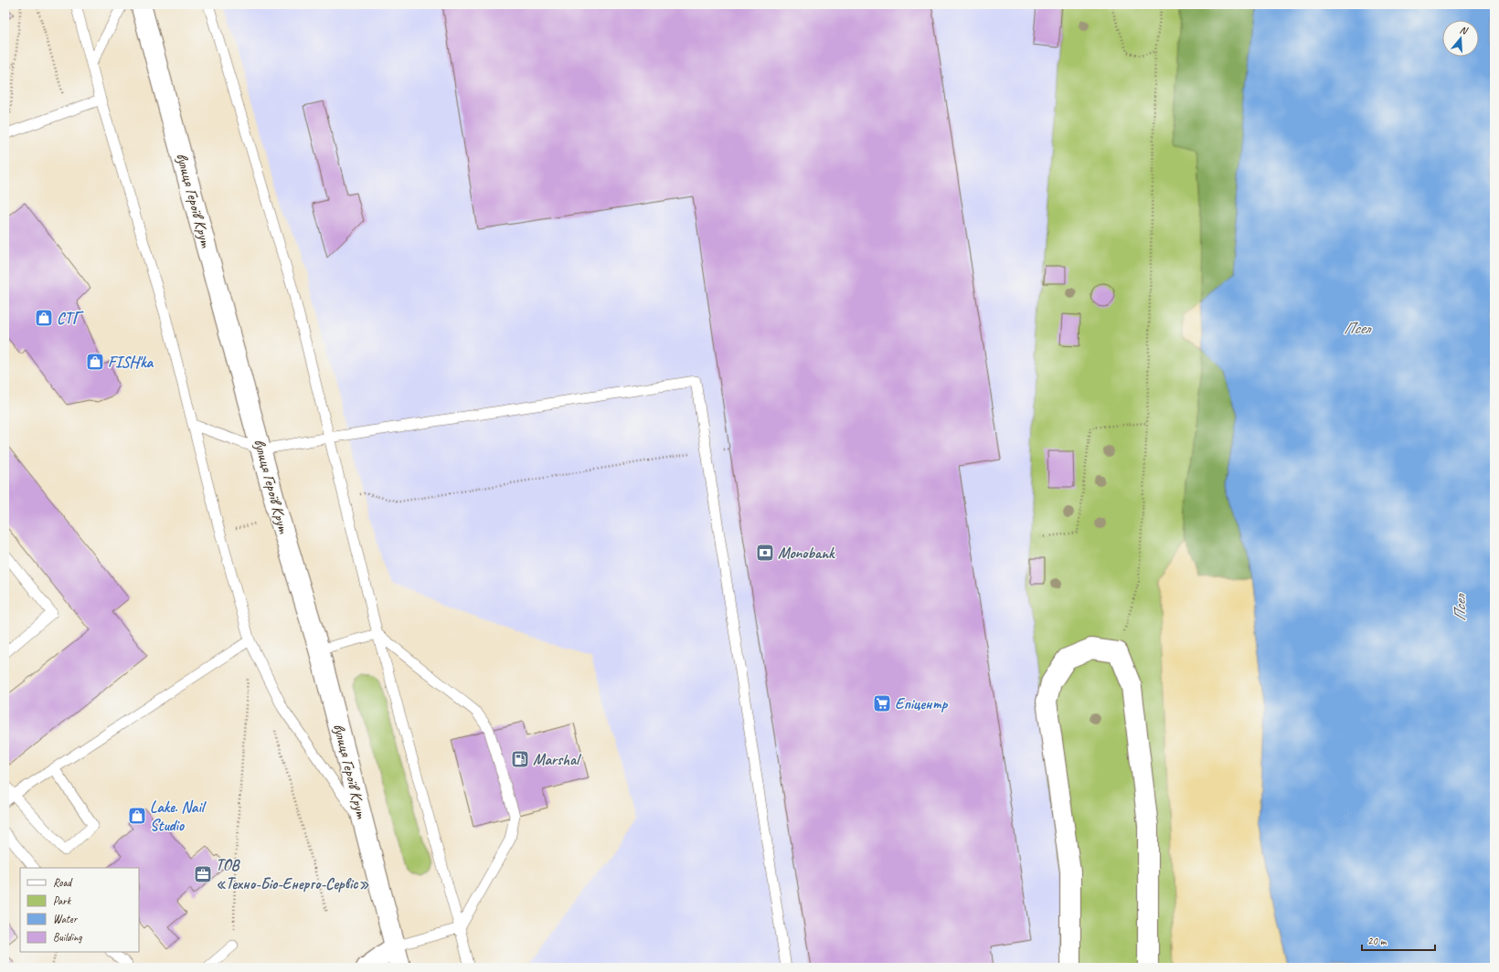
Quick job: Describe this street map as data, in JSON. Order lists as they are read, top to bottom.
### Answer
{
  "streets": {
    "main road": ["вулиця Героїв Крут"]
  },
  "water": ["Псел"],
  "places": {
    "shop": ["СТГ", "FISH'ka", "Lake. Nail Studio"],
    "bank": ["Monobank"],
    "supermarket": ["Епіцентр"],
    "fuel station": ["Marshal"],
    "office": ["ТОВ «Техно-Біо-Енерго-Сервіс»"]
  },
  "legend": [
    "Road",
    "Park",
    "Water",
    "Building"
  ],
  "scale_bar": "20 m",
  "north": "top"
}
